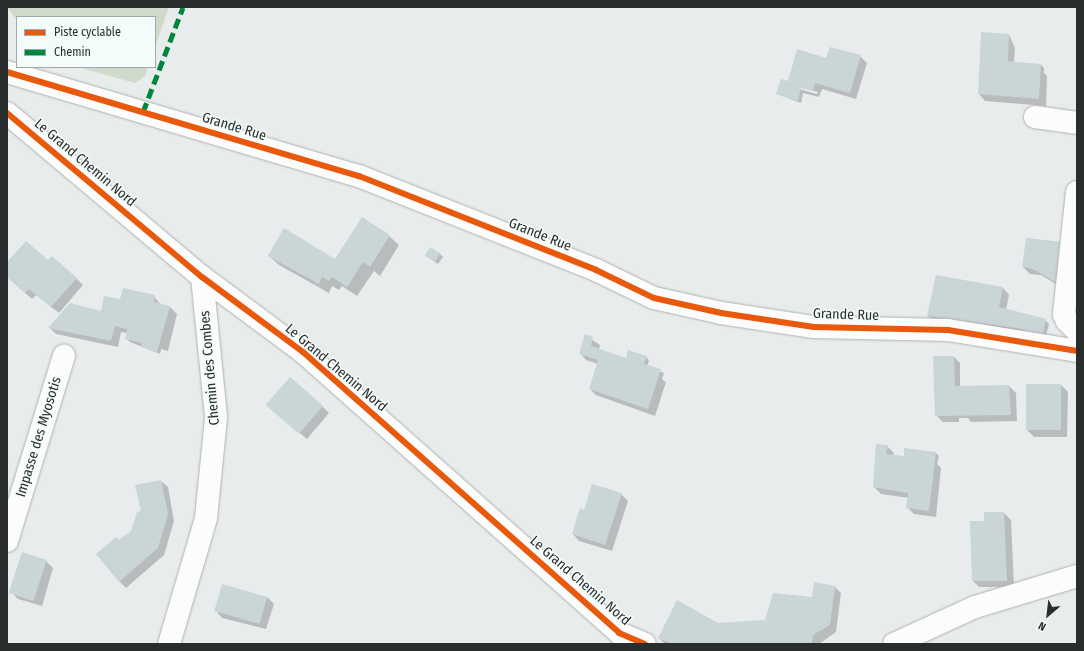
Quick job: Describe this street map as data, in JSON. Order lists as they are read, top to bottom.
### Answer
{
  "streets": {
    "street": [
      "Grande Rue",
      "Le Grand Chemin Nord",
      "Chemin des Combes",
      "Impasse des Myosotis"
    ]
  },
  "crossings": [
    ["Le Grand Chemin Nord", "Chemin des Combes"]
  ],
  "legend": ["Piste cyclable", "Chemin"],
  "north": "bottom left"
}
